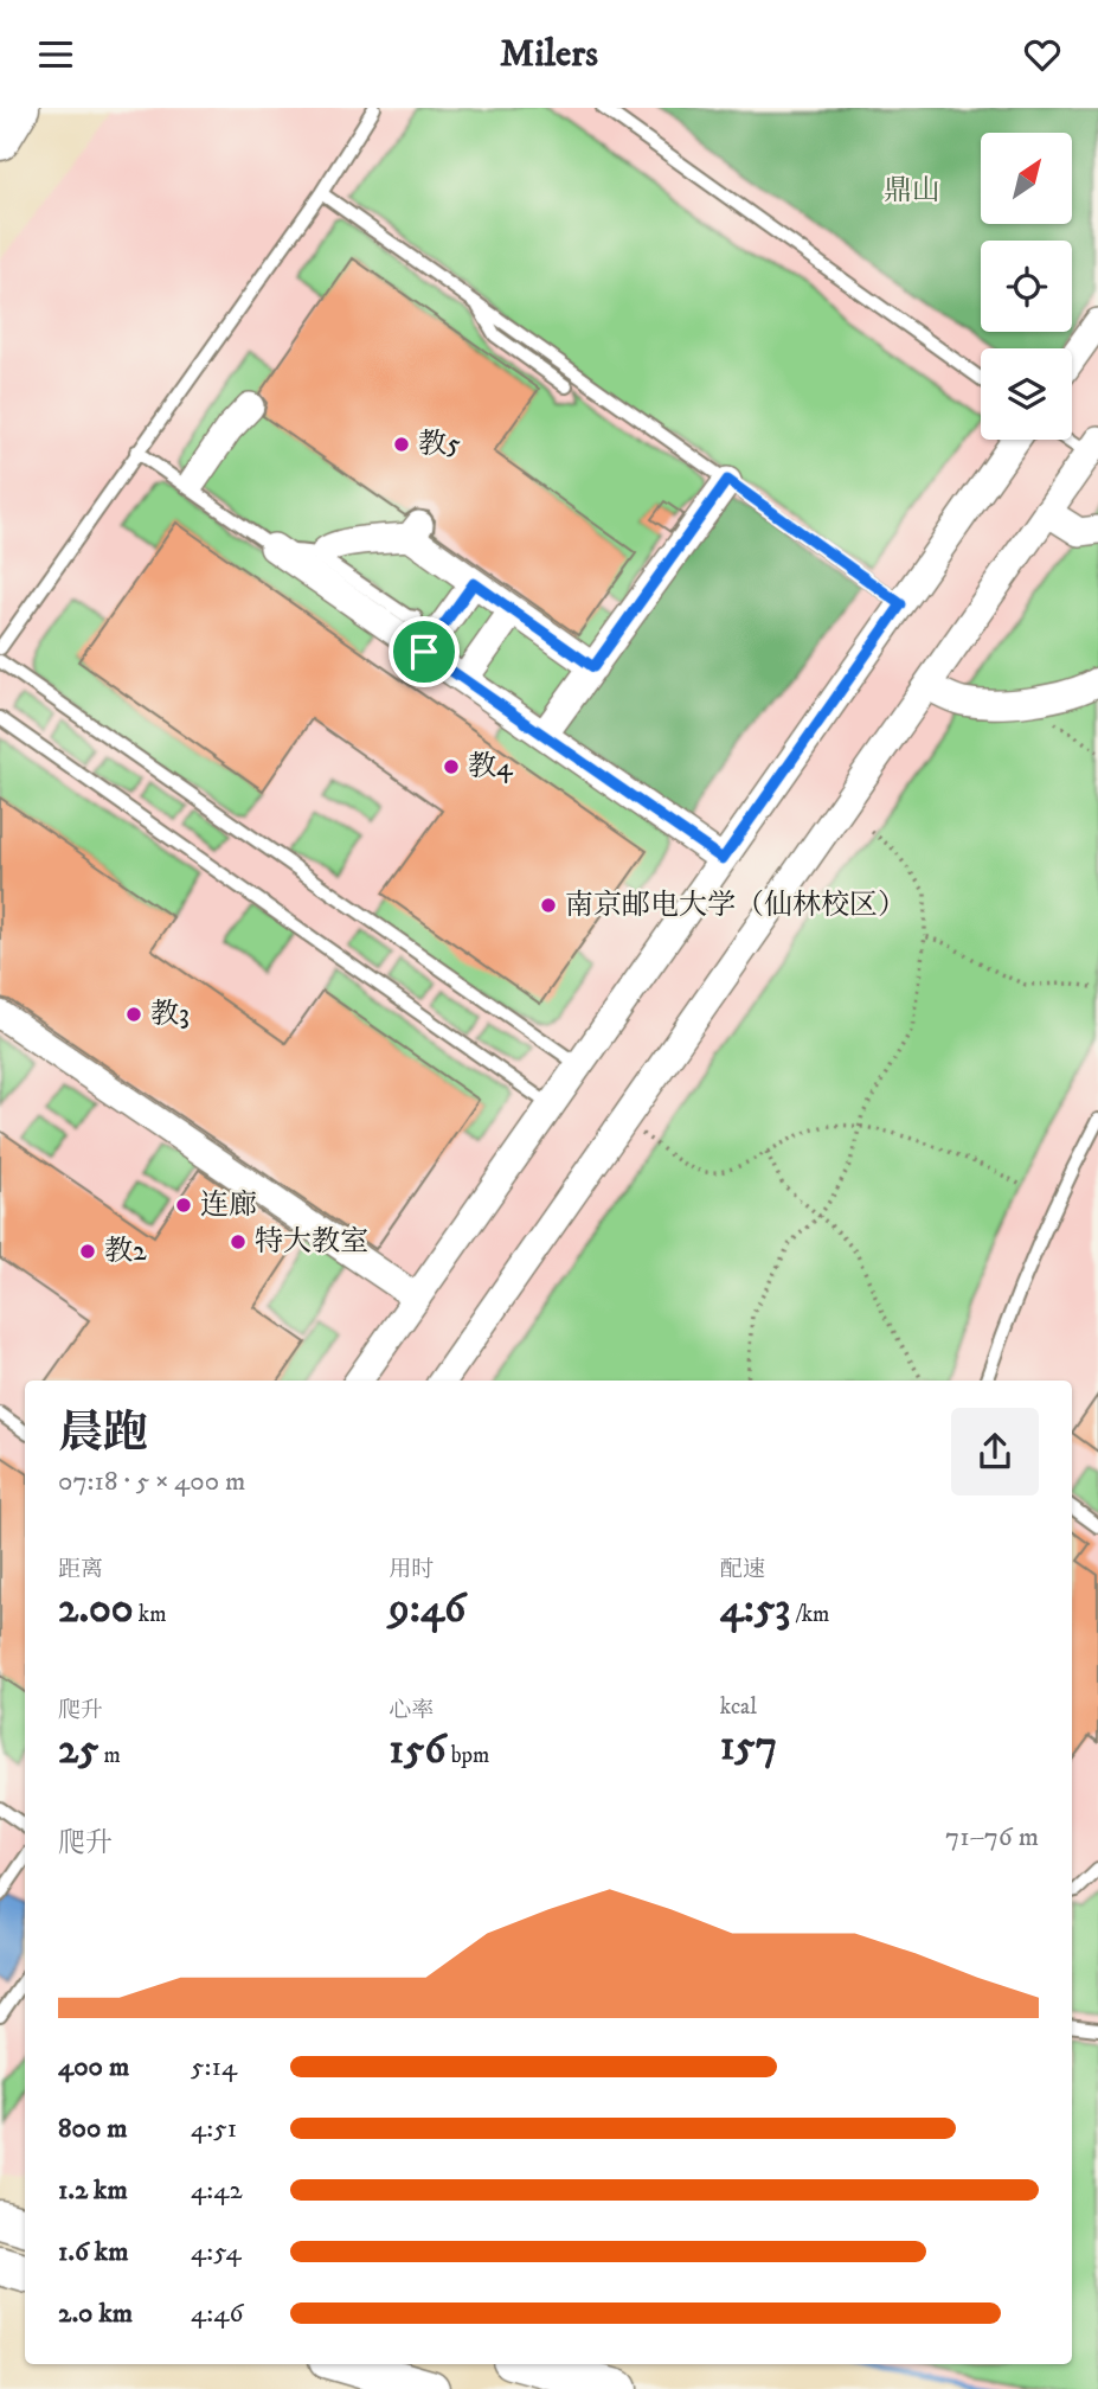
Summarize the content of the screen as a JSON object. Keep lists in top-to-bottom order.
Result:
{
  "parks": ["鼎山"],
  "places": [
    "教5",
    "教4",
    "南京邮电大学（仙林校区）",
    "教3",
    "连廊",
    "特大教室",
    "教2"
  ],
  "north": "top right",
  "page": {
    "header": "Milers",
    "heading": ["晨跑", "07:18 · 5 × 400 m"],
    "stats": [
      ["距离", "2.00 km"],
      ["用时", "9:46"],
      ["配速", "4:53 /km"],
      ["爬升", "25 m"],
      ["心率", "156 bpm"],
      ["kcal", "157"]
    ],
    "chart": ["爬升", "71–76 m"],
    "list": [
      {
        "name": "400 m",
        "note": "5:14"
      },
      {
        "name": "800 m",
        "note": "4:51"
      },
      {
        "name": "1.2 km",
        "note": "4:42"
      },
      {
        "name": "1.6 km",
        "note": "4:54"
      },
      {
        "name": "2.0 km",
        "note": "4:46"
      }
    ]
  }
}
